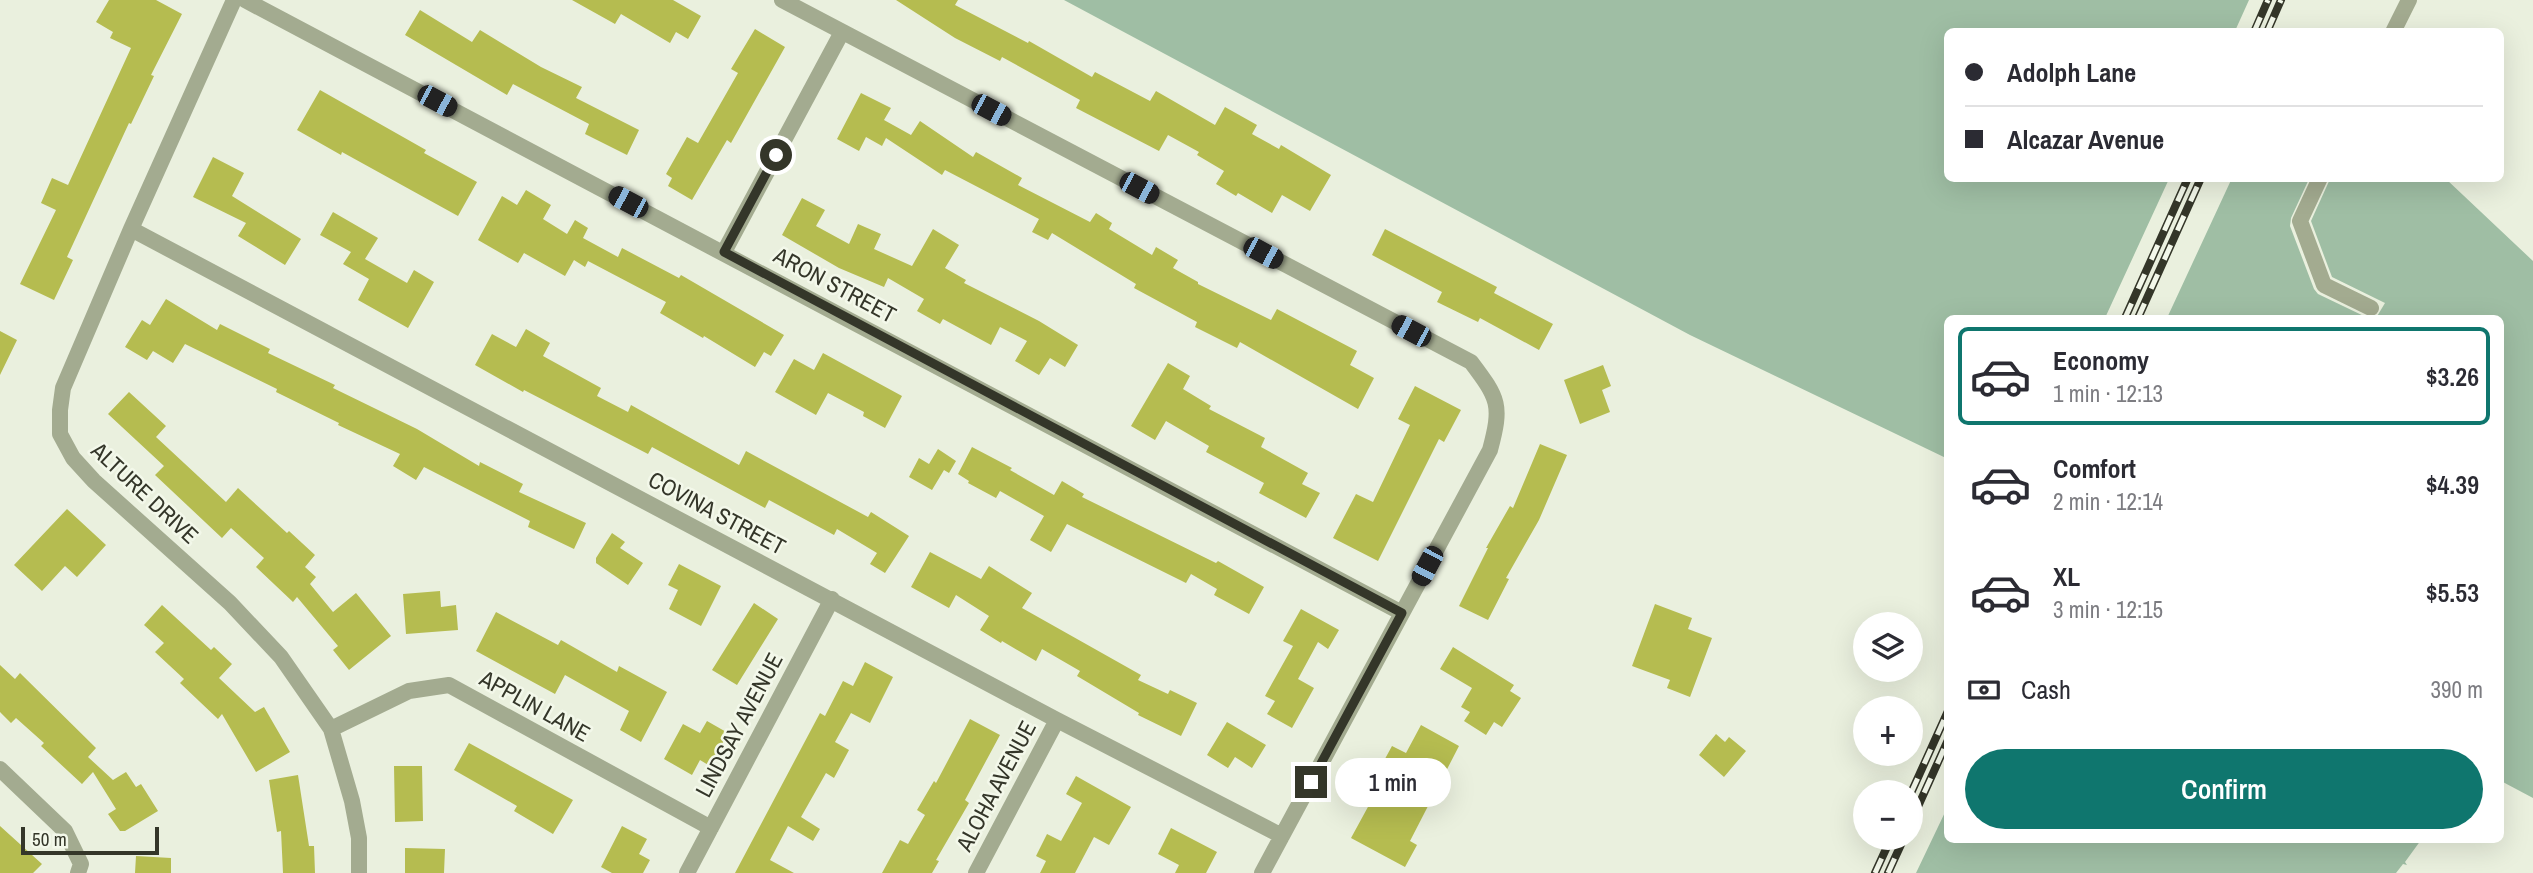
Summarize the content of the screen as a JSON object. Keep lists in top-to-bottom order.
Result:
{
  "streets": {
    "street": [
      "ARON STREET",
      "ALTURE DRIVE",
      "COVINA STREET",
      "APPLIN LANE",
      "LINDSAY AVENUE",
      "ALOHA AVENUE"
    ]
  },
  "crossings": [
    ["ALTURE DRIVE", "COVINA STREET"],
    ["ALTURE DRIVE", "APPLIN LANE"],
    ["COVINA STREET", "LINDSAY AVENUE"],
    ["COVINA STREET", "ALOHA AVENUE"],
    ["APPLIN LANE", "LINDSAY AVENUE"]
  ],
  "scale_bar": "50 m",
  "page": {
    "banner": ["Adolph Lane", "Alcazar Avenue"],
    "list": [
      {
        "name": "Economy",
        "note": "1 min · 12:13",
        "value": "$3.26"
      },
      {
        "name": "Comfort",
        "note": "2 min · 12:14",
        "value": "$4.39"
      },
      {
        "name": "XL",
        "note": "3 min · 12:15",
        "value": "$5.53"
      }
    ],
    "map_buttons": ["+", "−"],
    "pay": ["Cash", "390 m"],
    "buttons": "Confirm",
    "bubble": "1 min",
    "scale": "50 m"
  }
}
